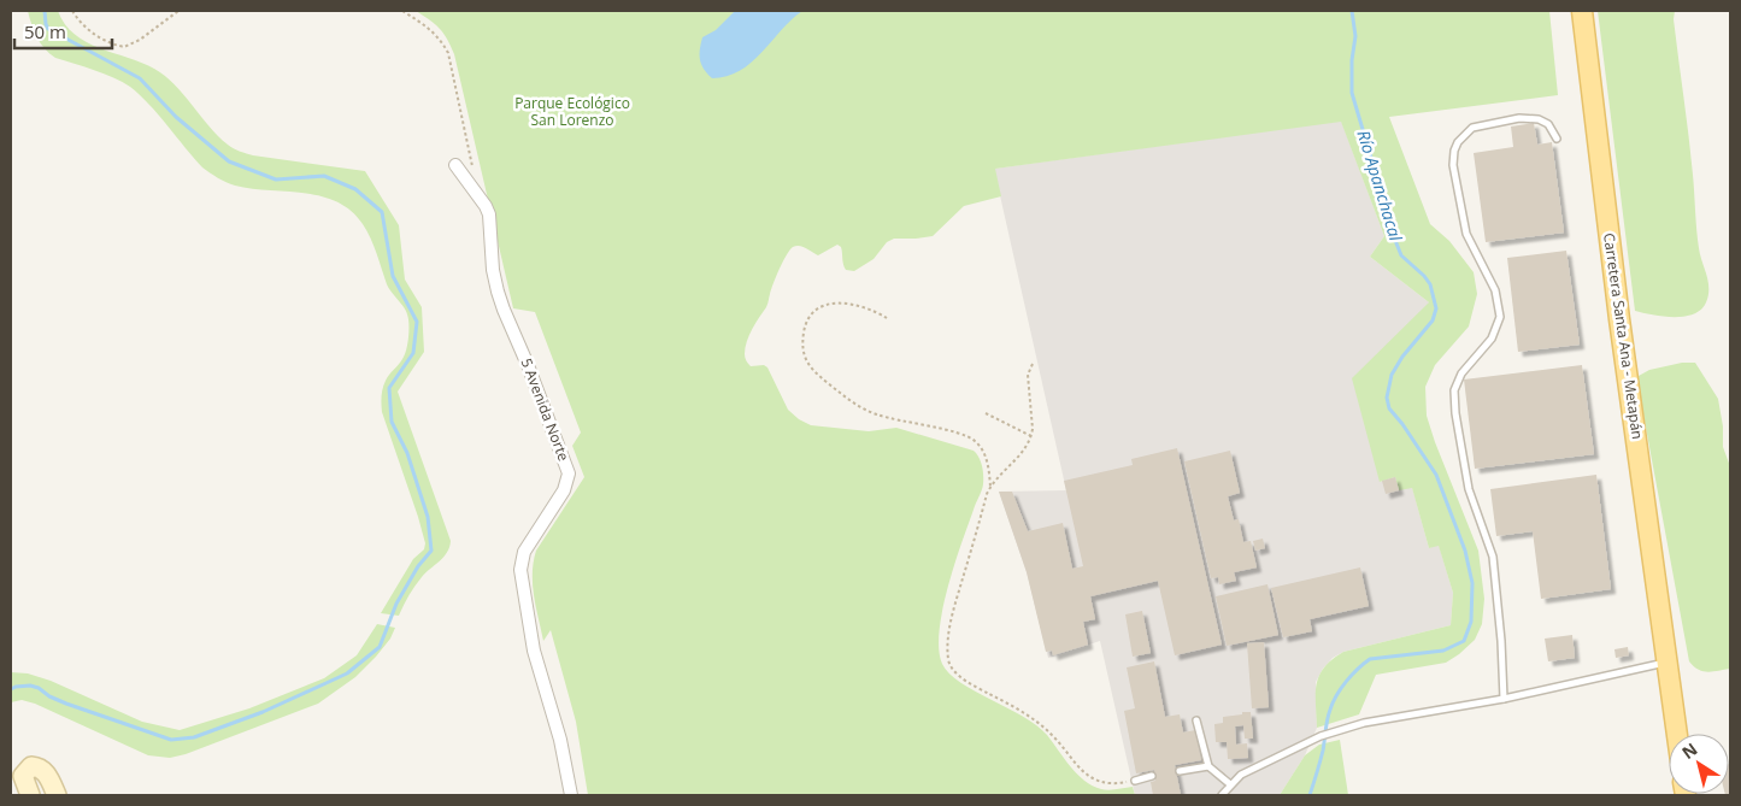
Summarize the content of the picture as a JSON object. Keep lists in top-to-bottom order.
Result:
{
  "streets": {
    "main road": ["Carretera Santa Ana - Metapán"],
    "street": ["5 Avenida Norte"]
  },
  "water": ["Río Apanchacal"],
  "parks": ["Parque Ecológico San Lorenzo"],
  "scale_bar": "50 m",
  "north": "top left"
}
